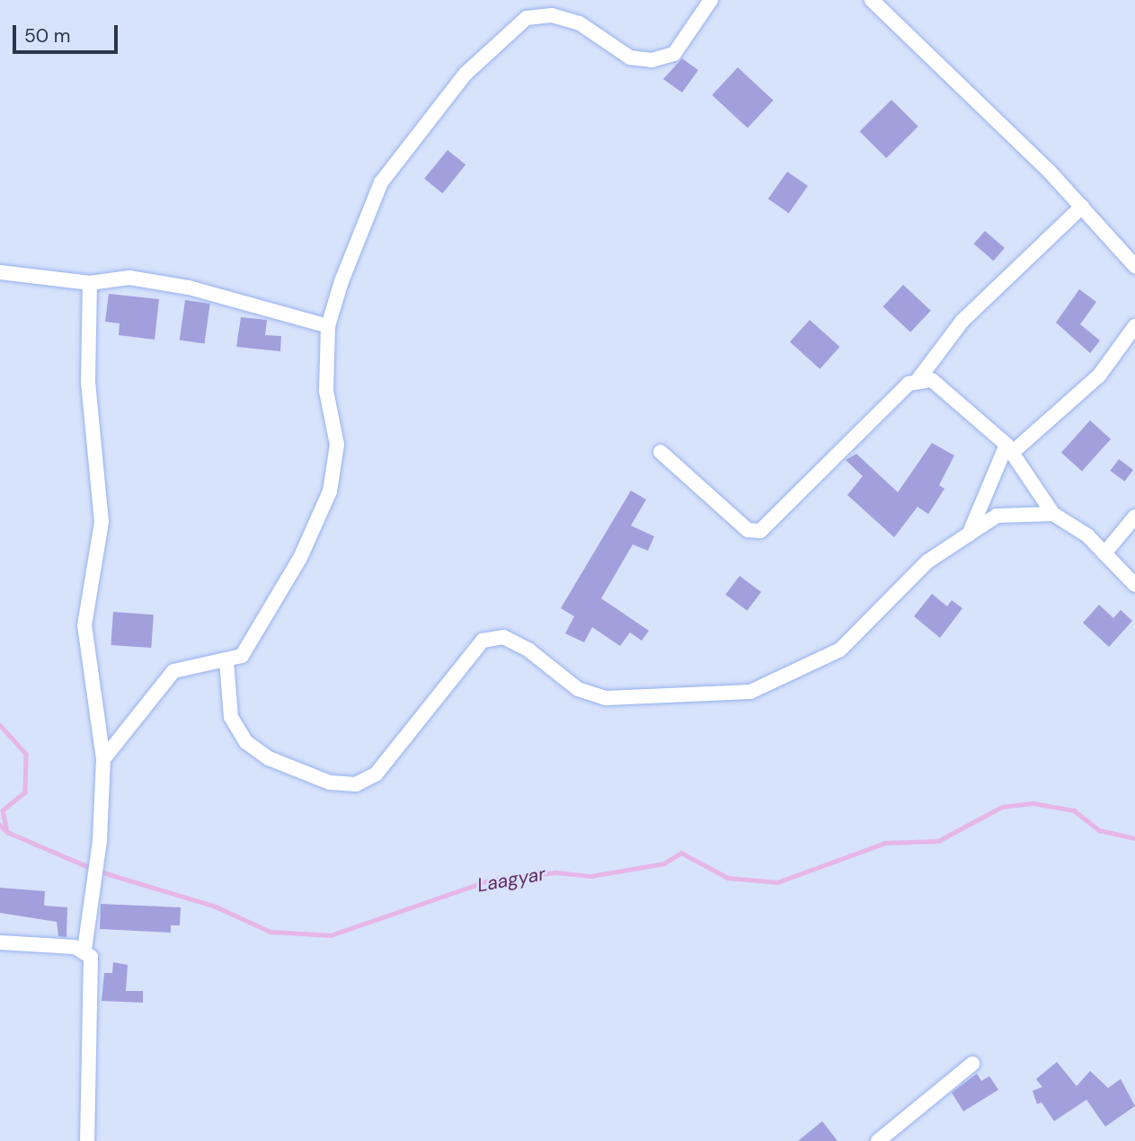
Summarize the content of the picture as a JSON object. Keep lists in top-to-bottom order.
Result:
{
  "water": ["Laagyar"],
  "scale_bar": "50 m"
}
